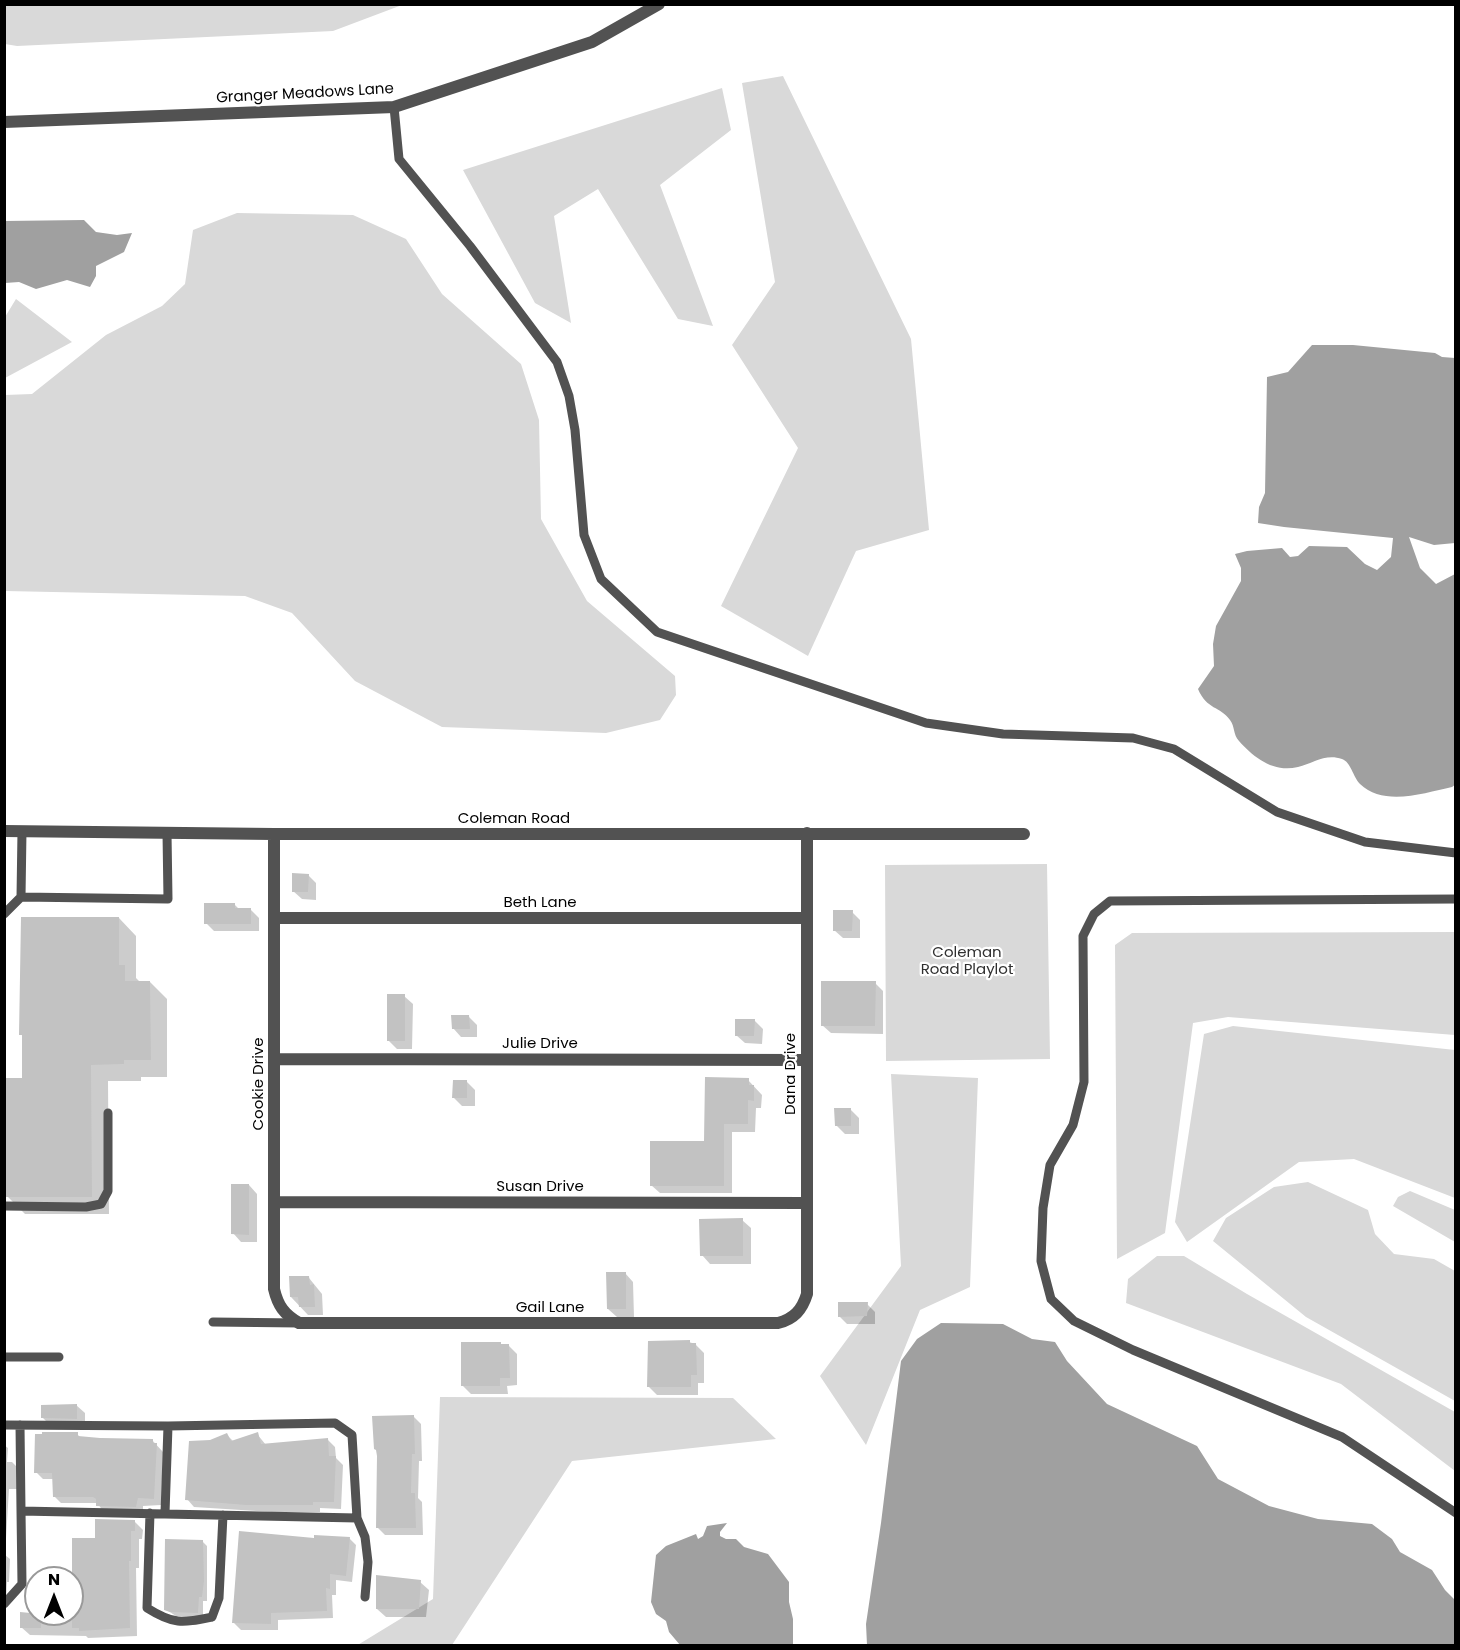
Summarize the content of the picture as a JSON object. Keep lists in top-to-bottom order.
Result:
{
  "streets": {
    "street": [
      "Granger Meadows Lane",
      "Coleman Road",
      "Beth Lane",
      "Julie Drive",
      "Dana Drive",
      "Cookie Drive",
      "Susan Drive",
      "Gail Lane"
    ]
  },
  "crossings": [
    ["Coleman Road", "Dana Drive"],
    ["Coleman Road", "Cookie Drive"],
    ["Beth Lane", "Dana Drive"],
    ["Beth Lane", "Cookie Drive"],
    ["Julie Drive", "Dana Drive"],
    ["Julie Drive", "Cookie Drive"],
    ["Dana Drive", "Susan Drive"],
    ["Dana Drive", "Gail Lane"],
    ["Cookie Drive", "Susan Drive"],
    ["Cookie Drive", "Gail Lane"]
  ],
  "parks": ["Coleman Road Playlot"],
  "north": "top"
}
